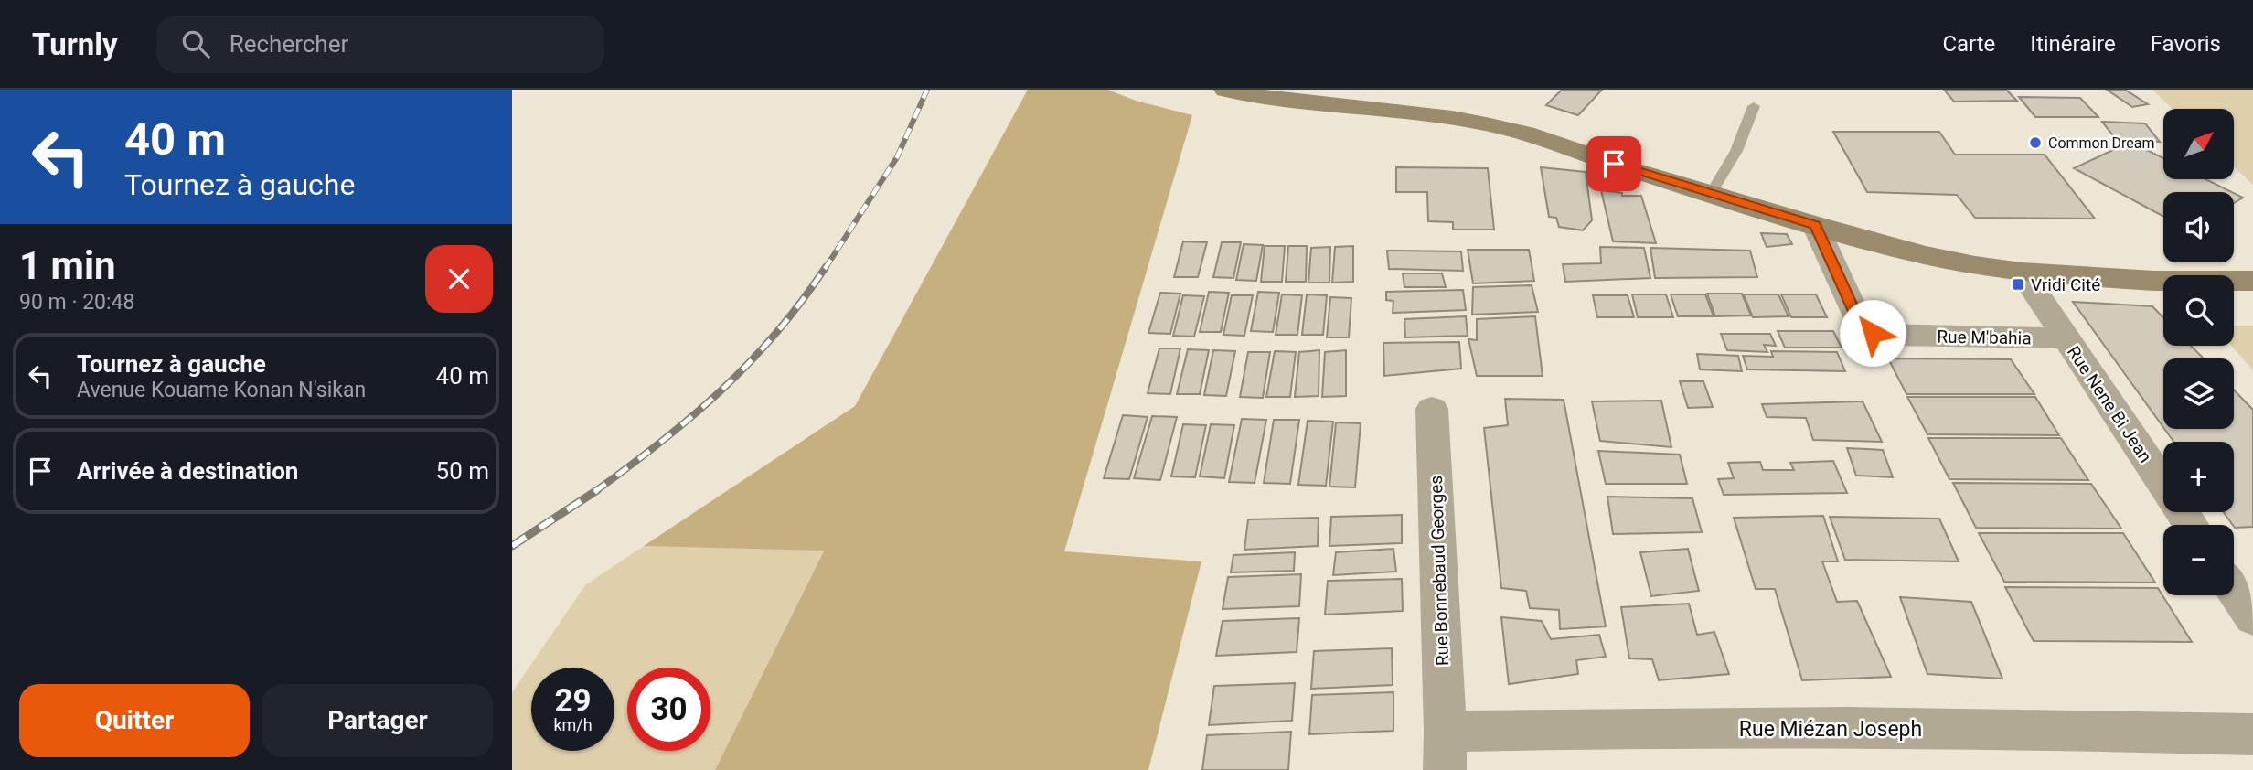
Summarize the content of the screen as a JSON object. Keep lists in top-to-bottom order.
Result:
{
  "streets": {
    "street": [
      "Rue M'bahia",
      "Rue Nene Bi Jean",
      "Rue Bonnebaud Georges",
      "Rue Miézan Joseph"
    ]
  },
  "crossings": [
    ["Rue M'bahia", "Rue Nene Bi Jean"],
    ["Rue Bonnebaud Georges", "Rue Miézan Joseph"]
  ],
  "places": {
    "other": ["Common Dream"],
    "transit": ["Vridi Cité"]
  },
  "north": "top right",
  "page": {
    "header": "Turnly",
    "search": "Rechercher",
    "nav": ["Carte", "Itinéraire", "Favoris"],
    "turn": ["40 m", "Tournez à gauche"],
    "map_buttons": ["+", "−"],
    "heading": ["1 min", "90 m · 20:48"],
    "list": [
      {
        "name": "Tournez à gauche",
        "note": "Avenue Kouame Konan N'sikan",
        "value": "40 m"
      },
      {
        "name": "Arrivée à destination",
        "value": "50 m"
      }
    ],
    "speed": "29 km/h",
    "limit": "30",
    "buttons": ["Quitter", "Partager"]
  }
}
